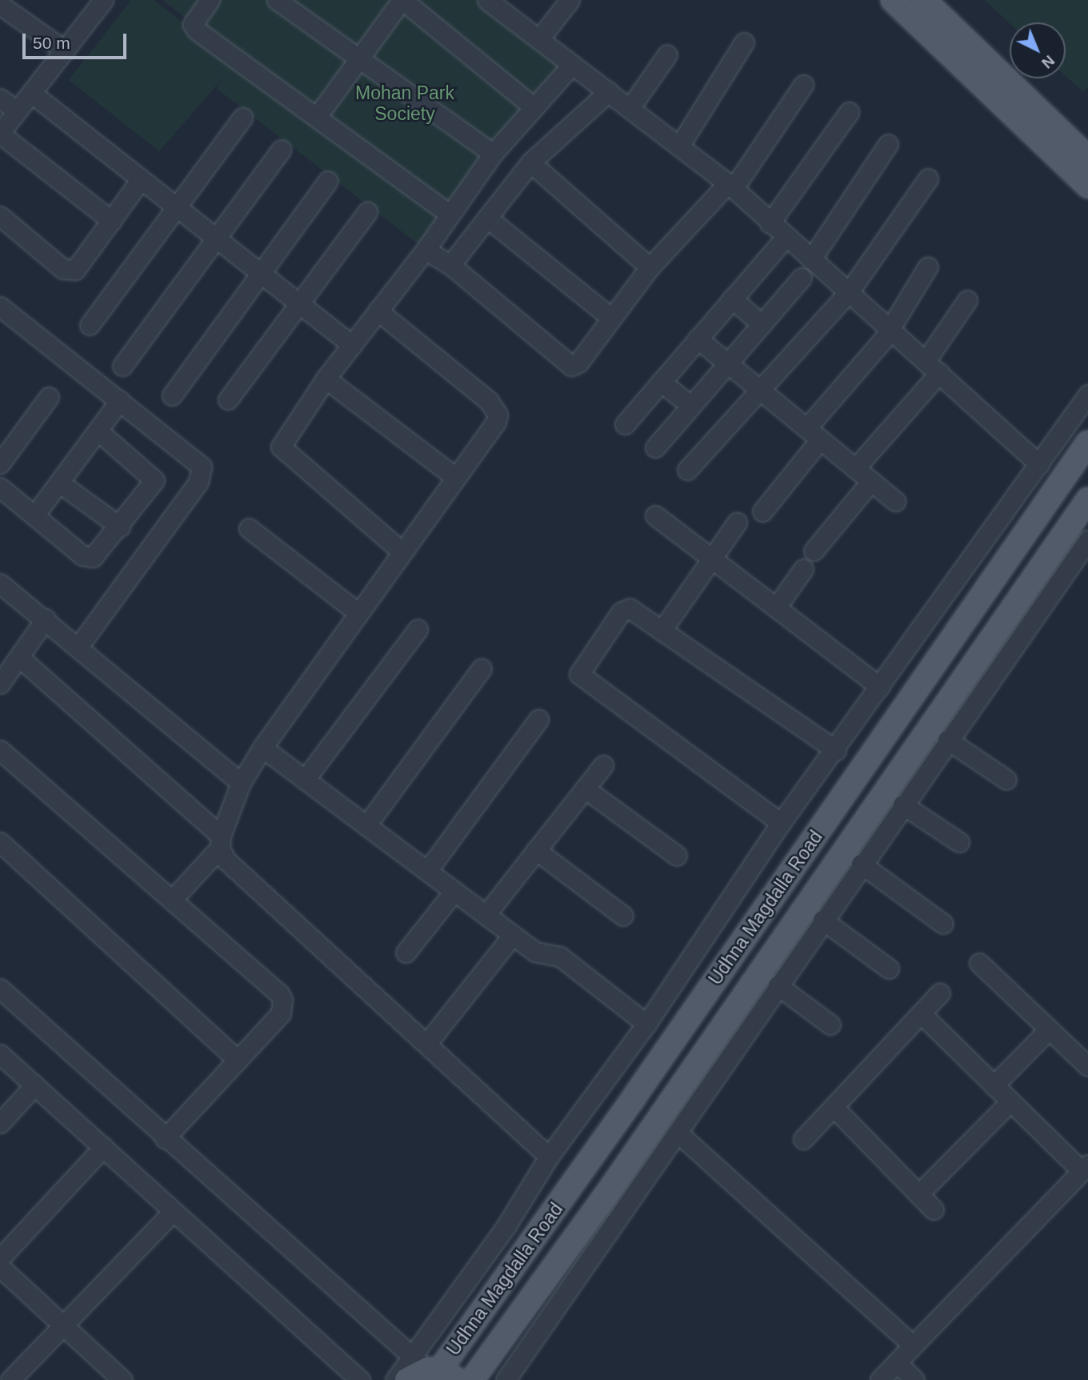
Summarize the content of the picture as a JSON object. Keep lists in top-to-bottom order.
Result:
{
  "streets": {
    "main road": ["Udhna Magdalla Road"]
  },
  "parks": ["Mohan Park Society"],
  "scale_bar": "50 m",
  "north": "bottom right"
}
